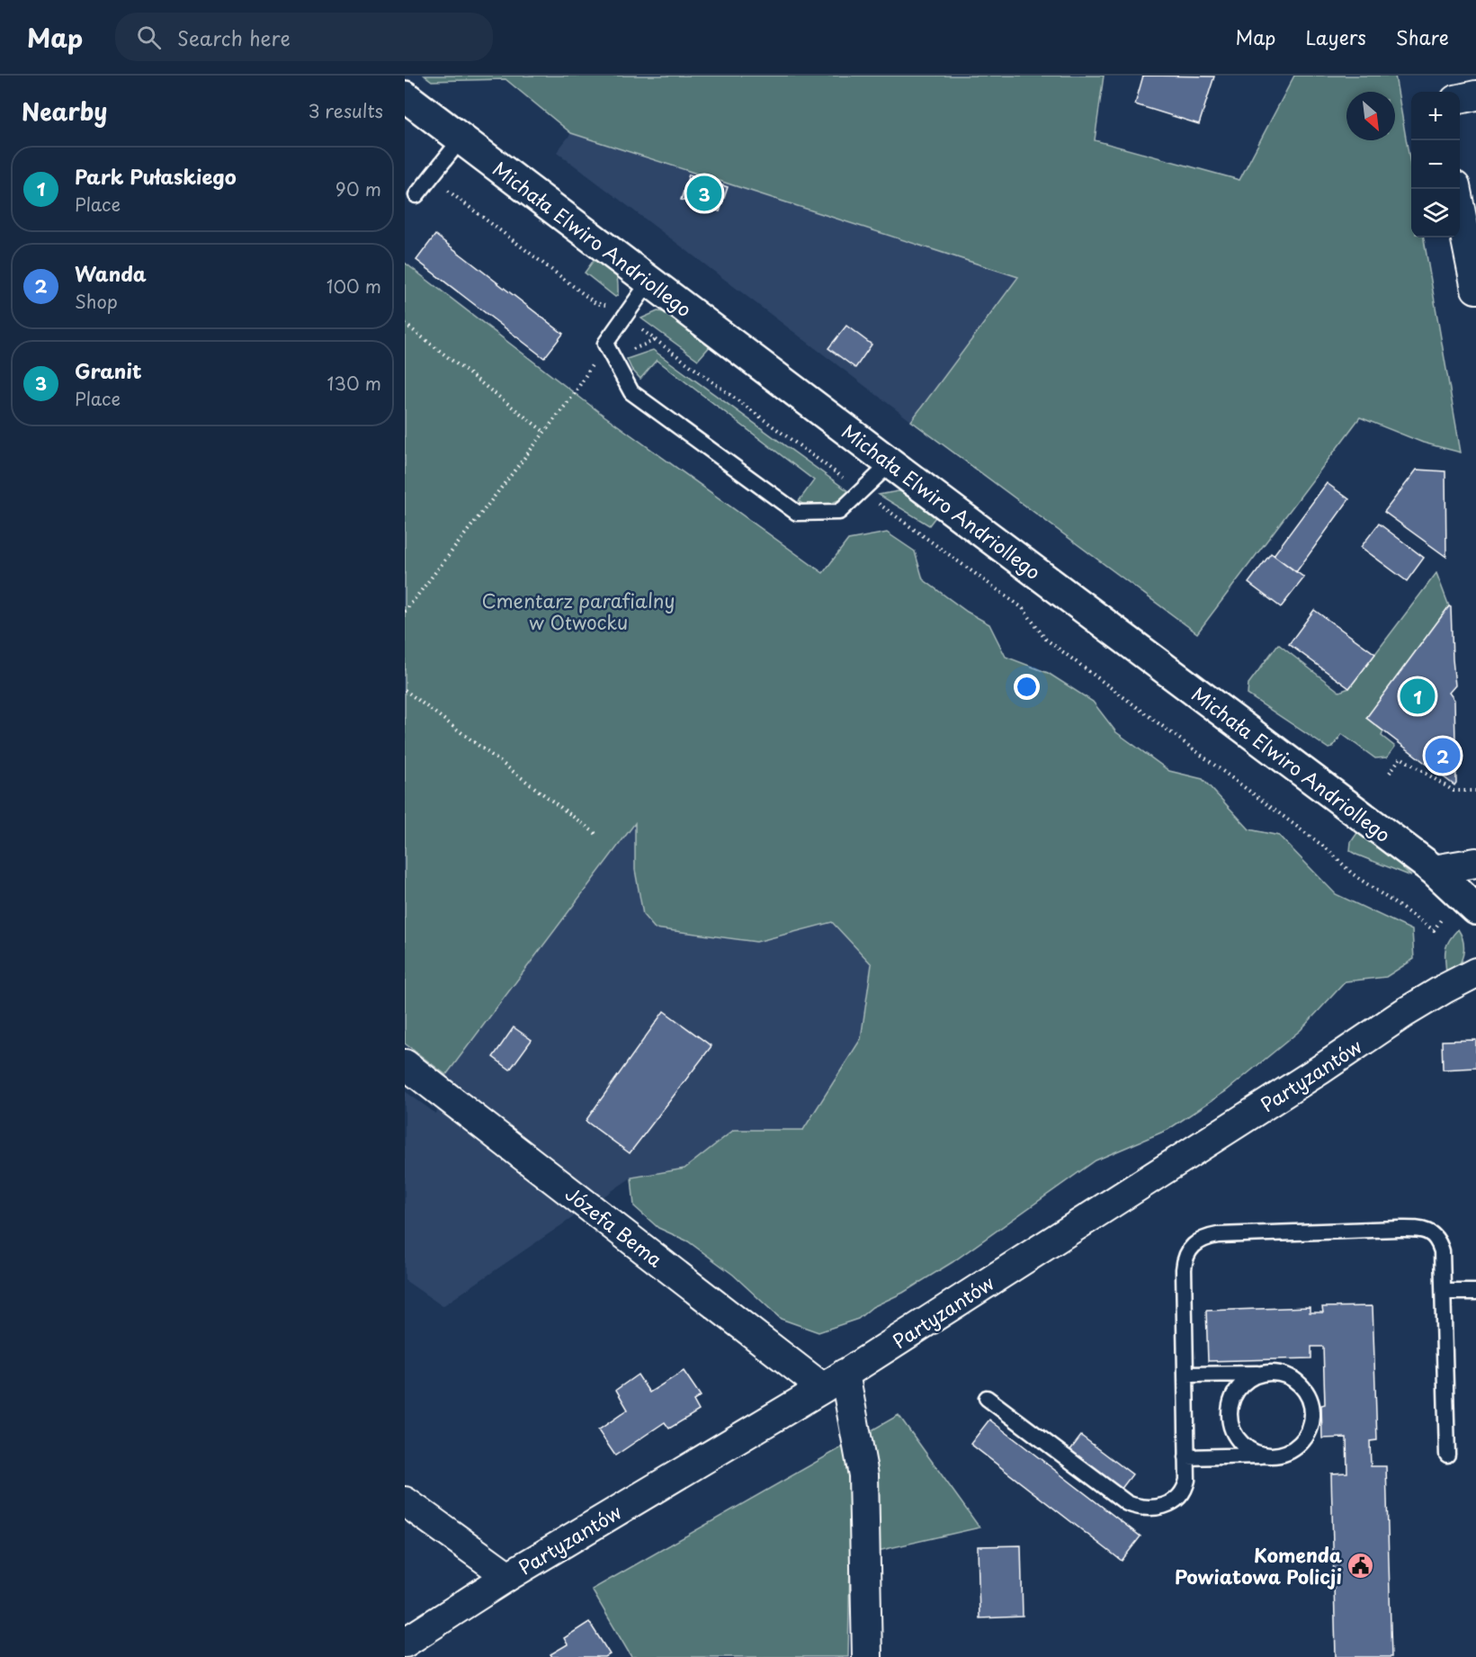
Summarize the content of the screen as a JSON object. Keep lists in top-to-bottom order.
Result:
{
  "streets": {
    "street": ["Michała Elwiro Andriollego", "Partyzantów", "Józefa Bema"]
  },
  "crossings": [
    ["Partyzantów", "Józefa Bema"]
  ],
  "parks": ["Cmentarz parafialny w Otwocku"],
  "places": {
    "public building": ["Komenda Powiatowa Policji"]
  },
  "north": "bottom right",
  "page": {
    "header": "Map",
    "search": "Search here",
    "nav": ["Map", "Layers", "Share"],
    "heading": ["Nearby", "3 results"],
    "map_buttons": ["+", "−"],
    "list": [
      {
        "mark": "1",
        "name": "Park Pułaskiego",
        "note": "Place",
        "value": "90 m"
      },
      {
        "mark": "2",
        "name": "Wanda",
        "note": "Shop",
        "value": "100 m"
      },
      {
        "mark": "3",
        "name": "Granit",
        "note": "Place",
        "value": "130 m"
      }
    ],
    "pins": ["3", "1", "2"]
  }
}
